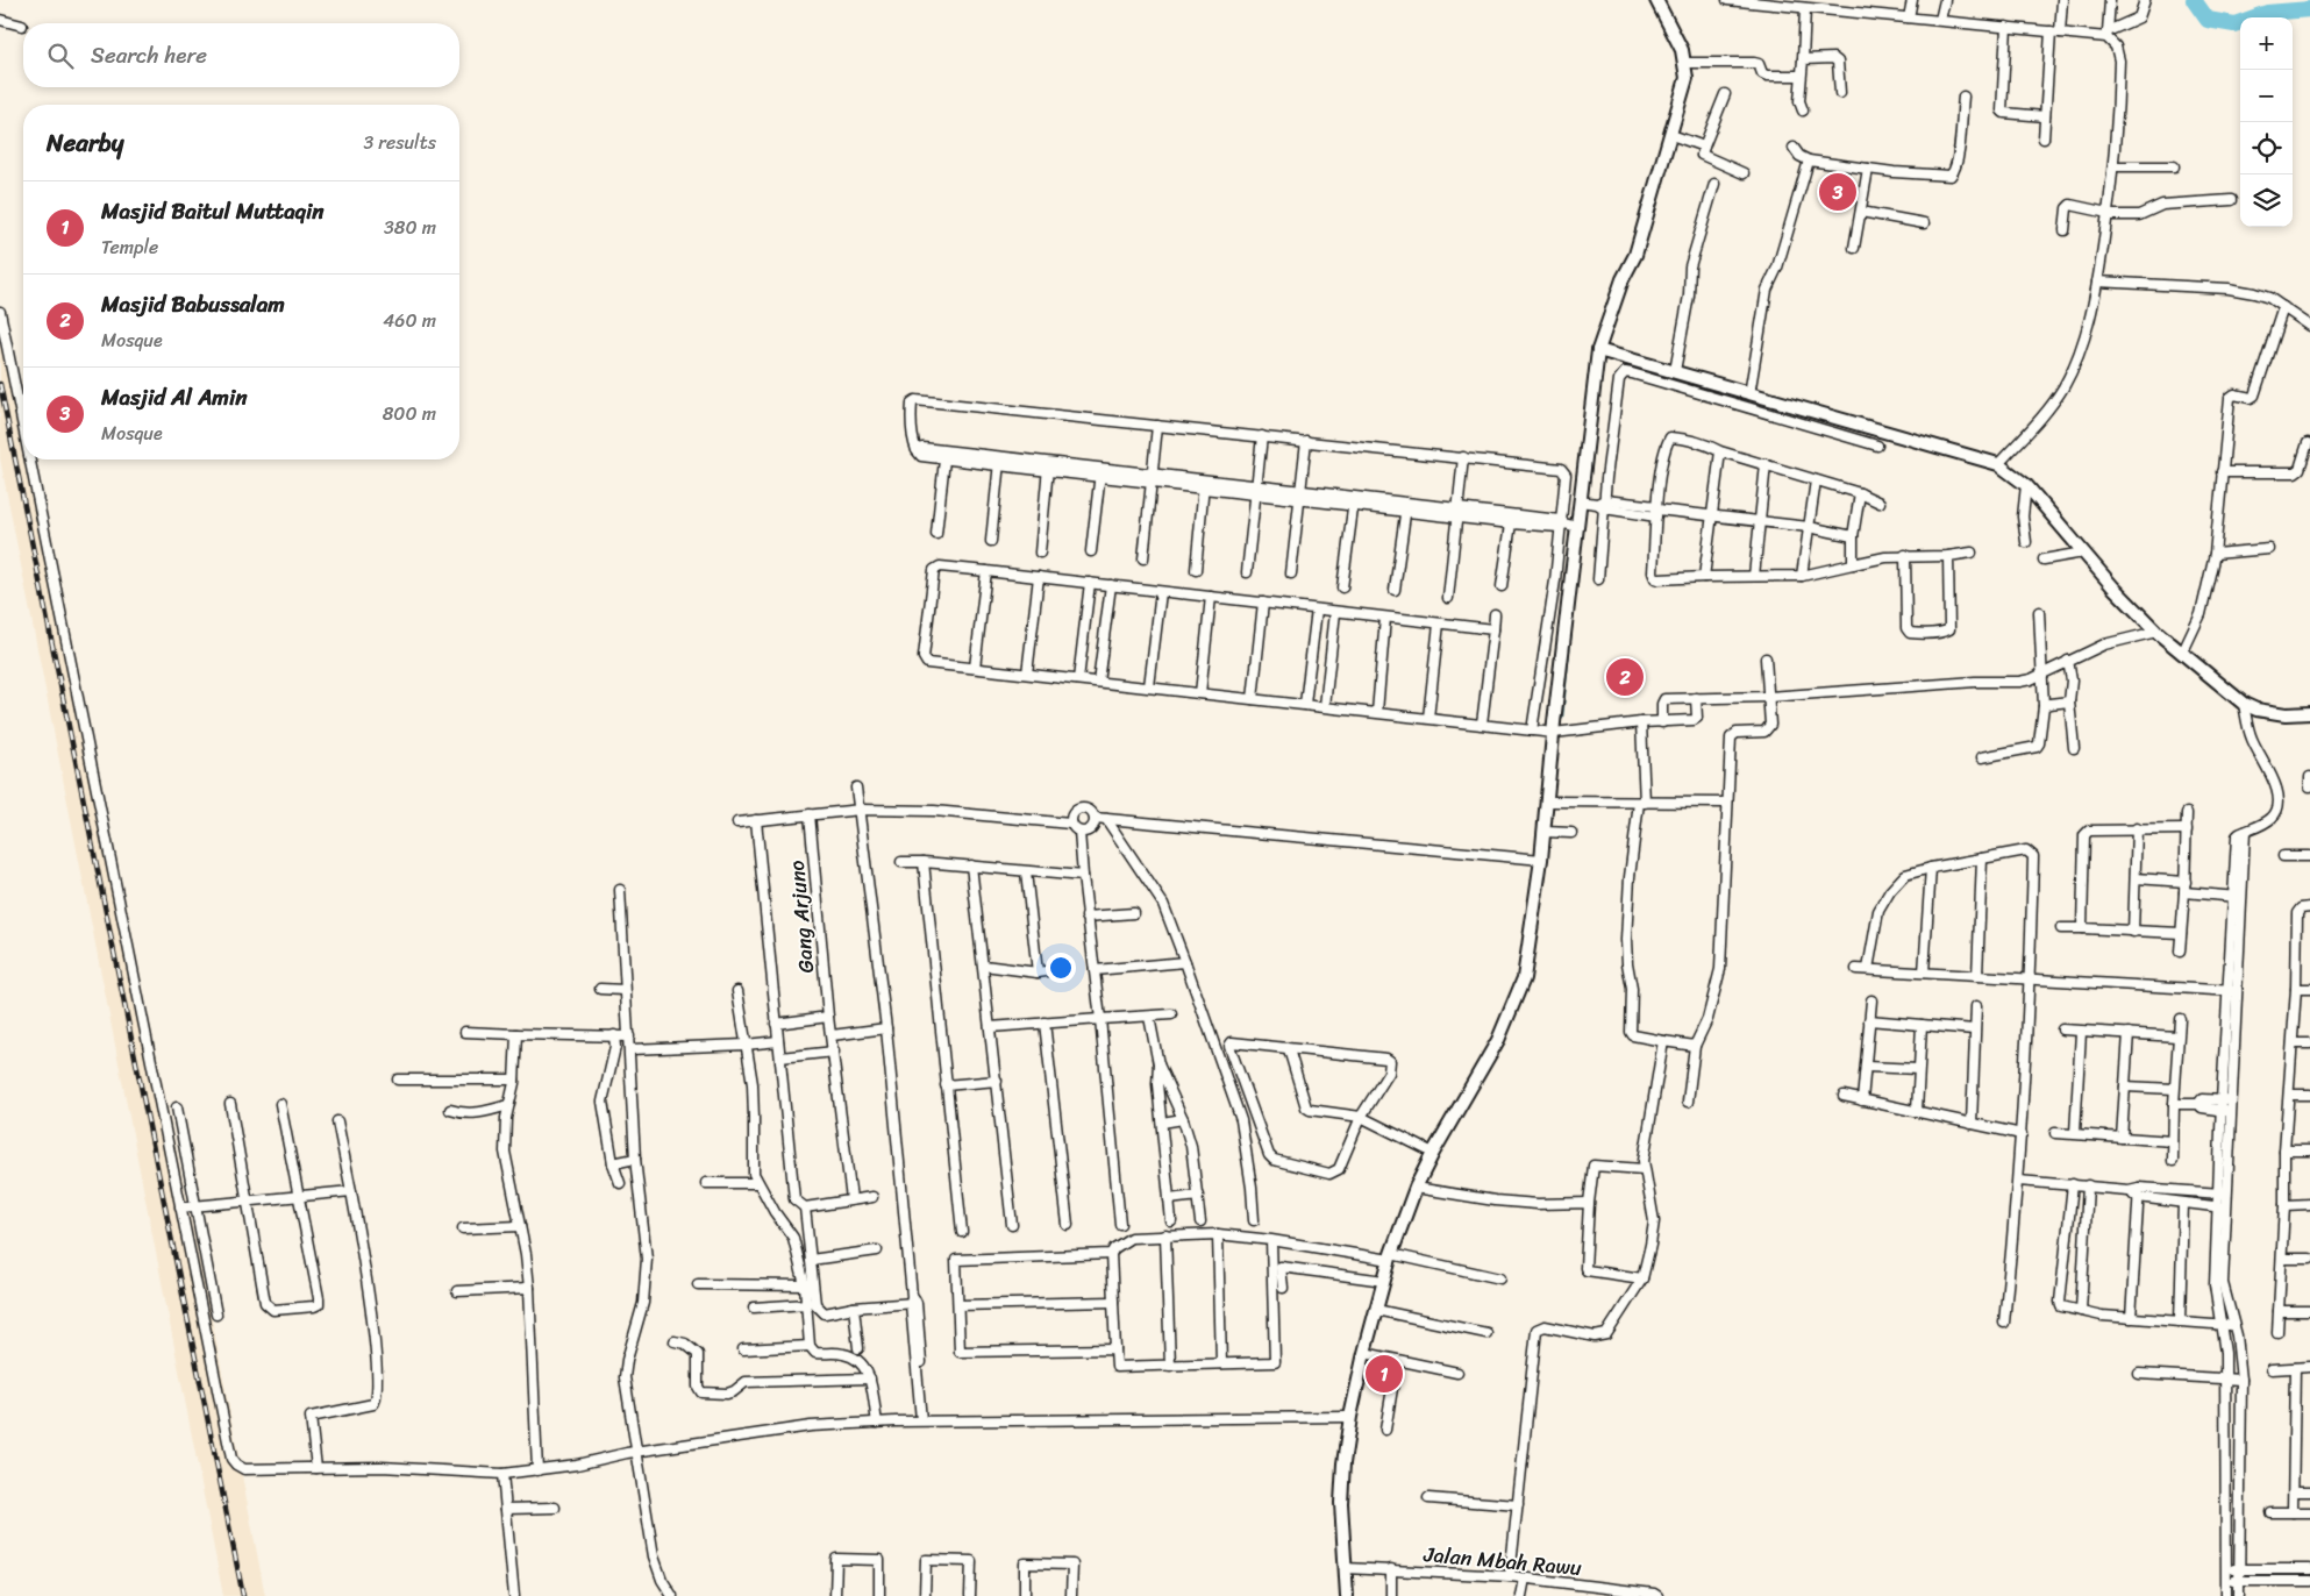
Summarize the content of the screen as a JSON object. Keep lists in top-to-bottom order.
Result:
{
  "streets": {
    "street": ["Gang Arjuno", "Jalan Mbah Rawu"]
  },
  "page": {
    "map_buttons": ["+", "−"],
    "search": "Search here",
    "heading": ["Nearby", "3 results"],
    "pins": ["3", "2", "1"],
    "list": [
      {
        "mark": "1",
        "name": "Masjid Baitul Muttaqin",
        "note": "Temple",
        "value": "380 m"
      },
      {
        "mark": "2",
        "name": "Masjid Babussalam",
        "note": "Mosque",
        "value": "460 m"
      },
      {
        "mark": "3",
        "name": "Masjid Al Amin",
        "note": "Mosque",
        "value": "800 m"
      }
    ]
  }
}
